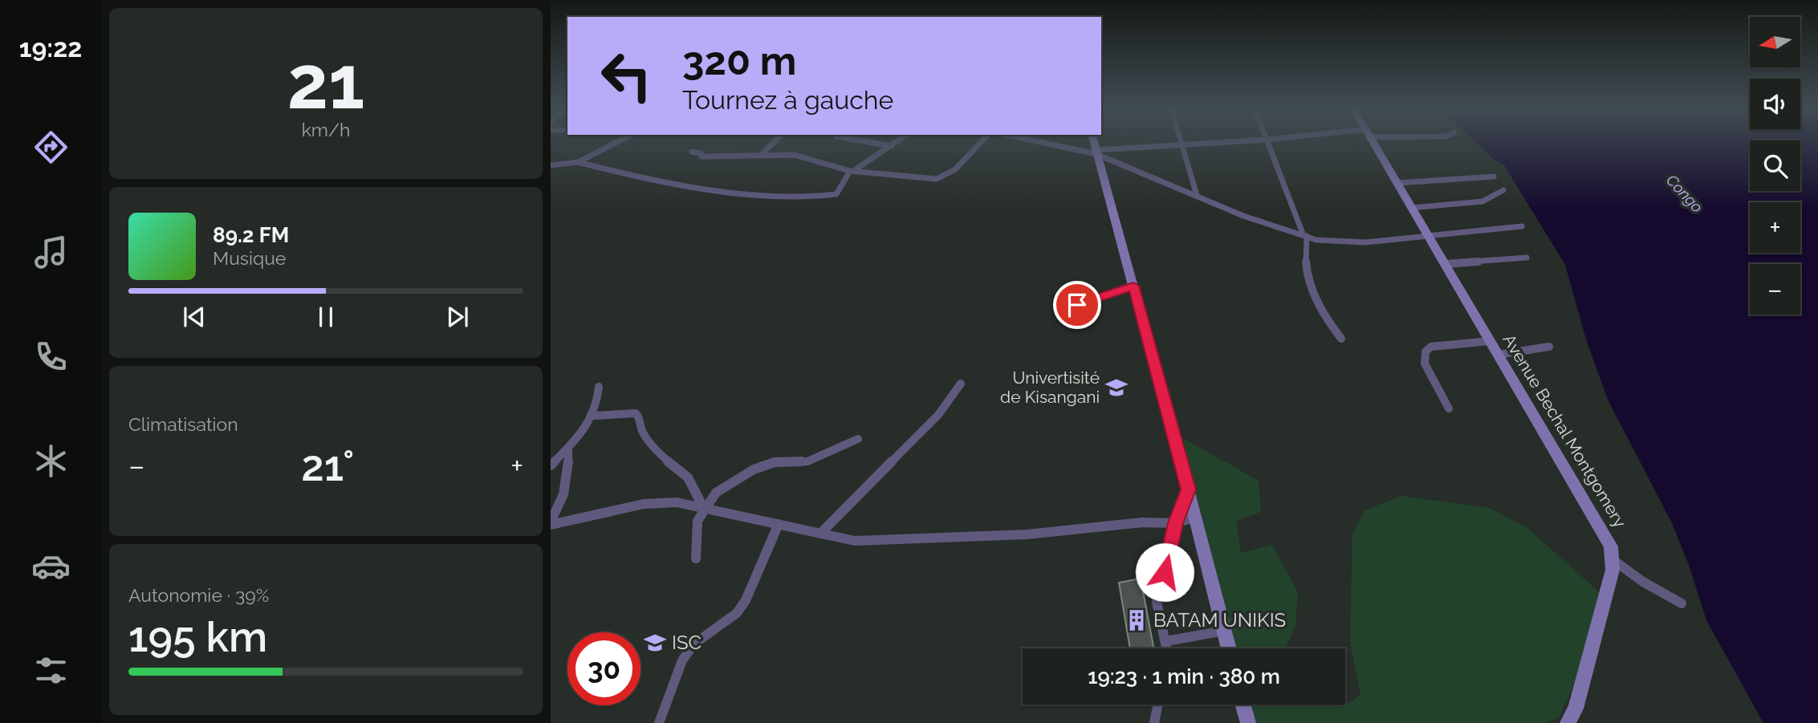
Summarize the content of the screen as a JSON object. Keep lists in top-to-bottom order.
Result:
{
  "streets": {
    "street": ["Avenue Bechal Montgomery"]
  },
  "water": ["Congo"],
  "places": {
    "school or university": ["Univertisité de Kisangani", "ISC"],
    "building": ["BATAM UNIKIS"]
  },
  "north": "left",
  "page": {
    "tabs": "19:22",
    "tile": [
      ["21", "km/h"],
      "Climatisation",
      ["Autonomie · 39%", "195 km"]
    ],
    "map_buttons": ["+", "−"],
    "turn": ["320 m", "Tournez à gauche"],
    "song": ["89.2 FM", "Musique"],
    "heat": ["−", "21°", "+"],
    "limit": "30",
    "trip": "19:23 · 1 min · 380 m"
  }
}
